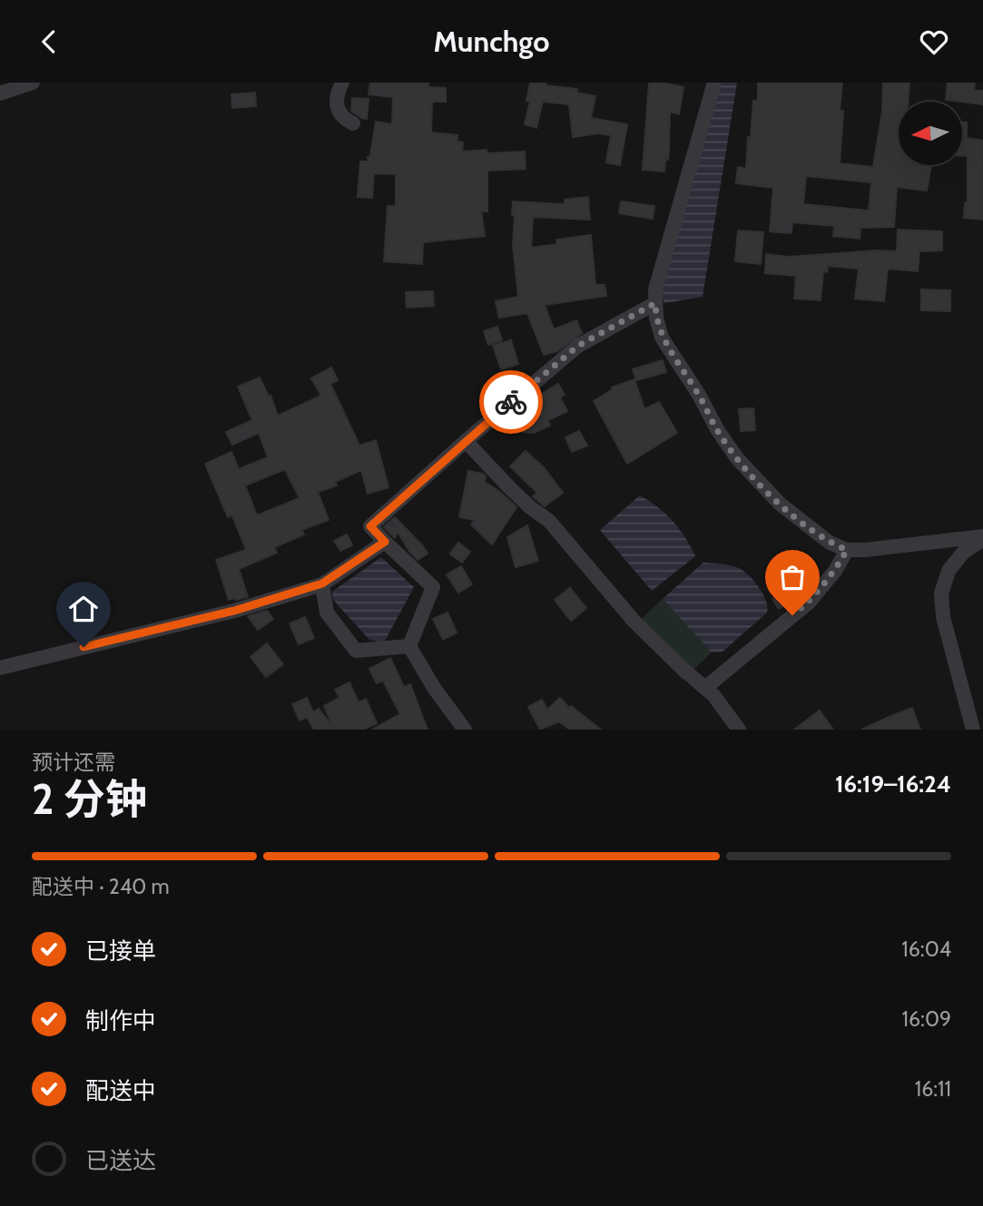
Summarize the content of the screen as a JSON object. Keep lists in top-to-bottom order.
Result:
{
  "north": "left",
  "page": {
    "header": "Munchgo",
    "heading": ["2 分钟", "预计还需", "16:19–16:24"],
    "bar": "配送中 · 240 m",
    "list": [
      ["已接单", "16:04"],
      ["制作中", "16:09"],
      ["配送中", "16:11"],
      "已送达"
    ]
  }
}
